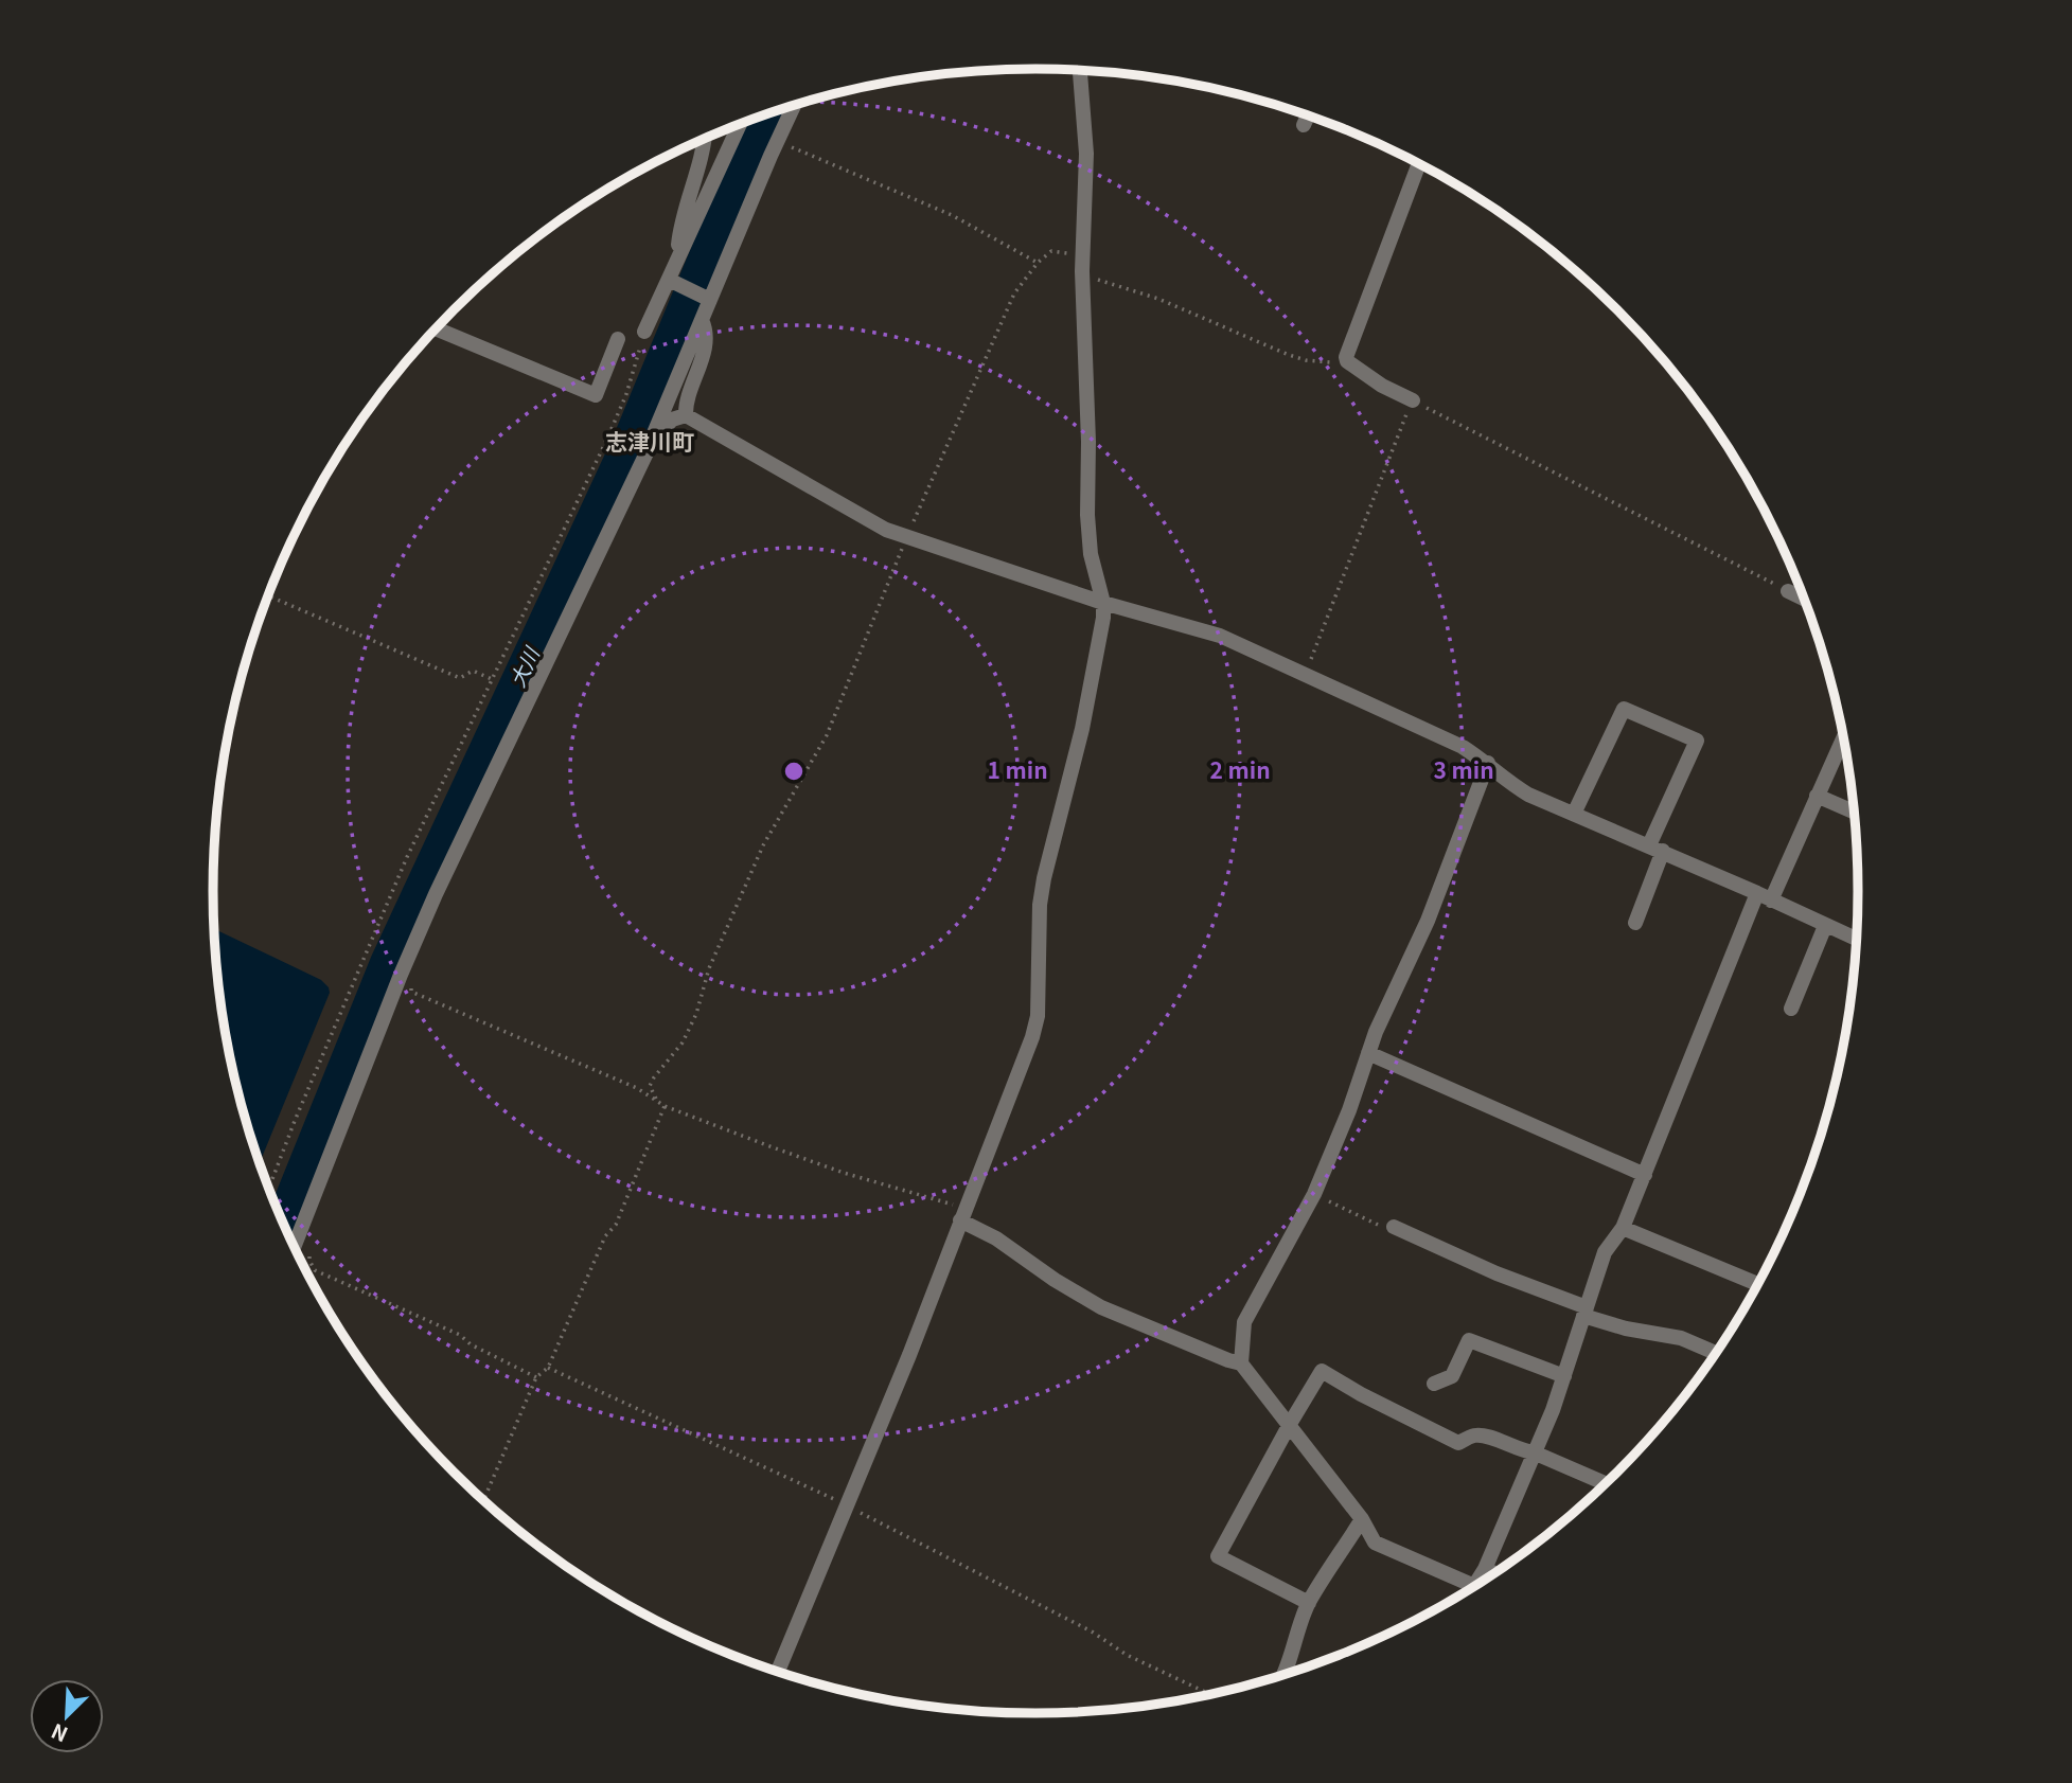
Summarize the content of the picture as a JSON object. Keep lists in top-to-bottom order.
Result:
{
  "districts": ["志津川町"],
  "water": ["大川"],
  "north": "bottom left",
  "rings": ["1 min", "2 min", "3 min"]
}
